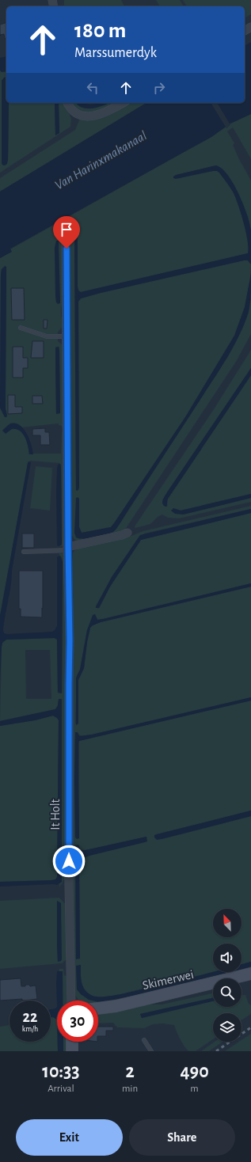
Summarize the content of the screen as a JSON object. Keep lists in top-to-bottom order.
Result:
{
  "streets": {
    "street": ["It Holt", "Skimerwei"]
  },
  "water": ["Van Harinxmakanaal"],
  "north": "top left",
  "page": {
    "turn": ["180 m", "Marssumerdyk"],
    "speed": "22 km/h",
    "limit": "30",
    "eta": [
      "10:33",
      "Arrival",
      "2",
      "min",
      "490",
      "m"
    ],
    "buttons": ["Exit", "Share"]
  }
}
